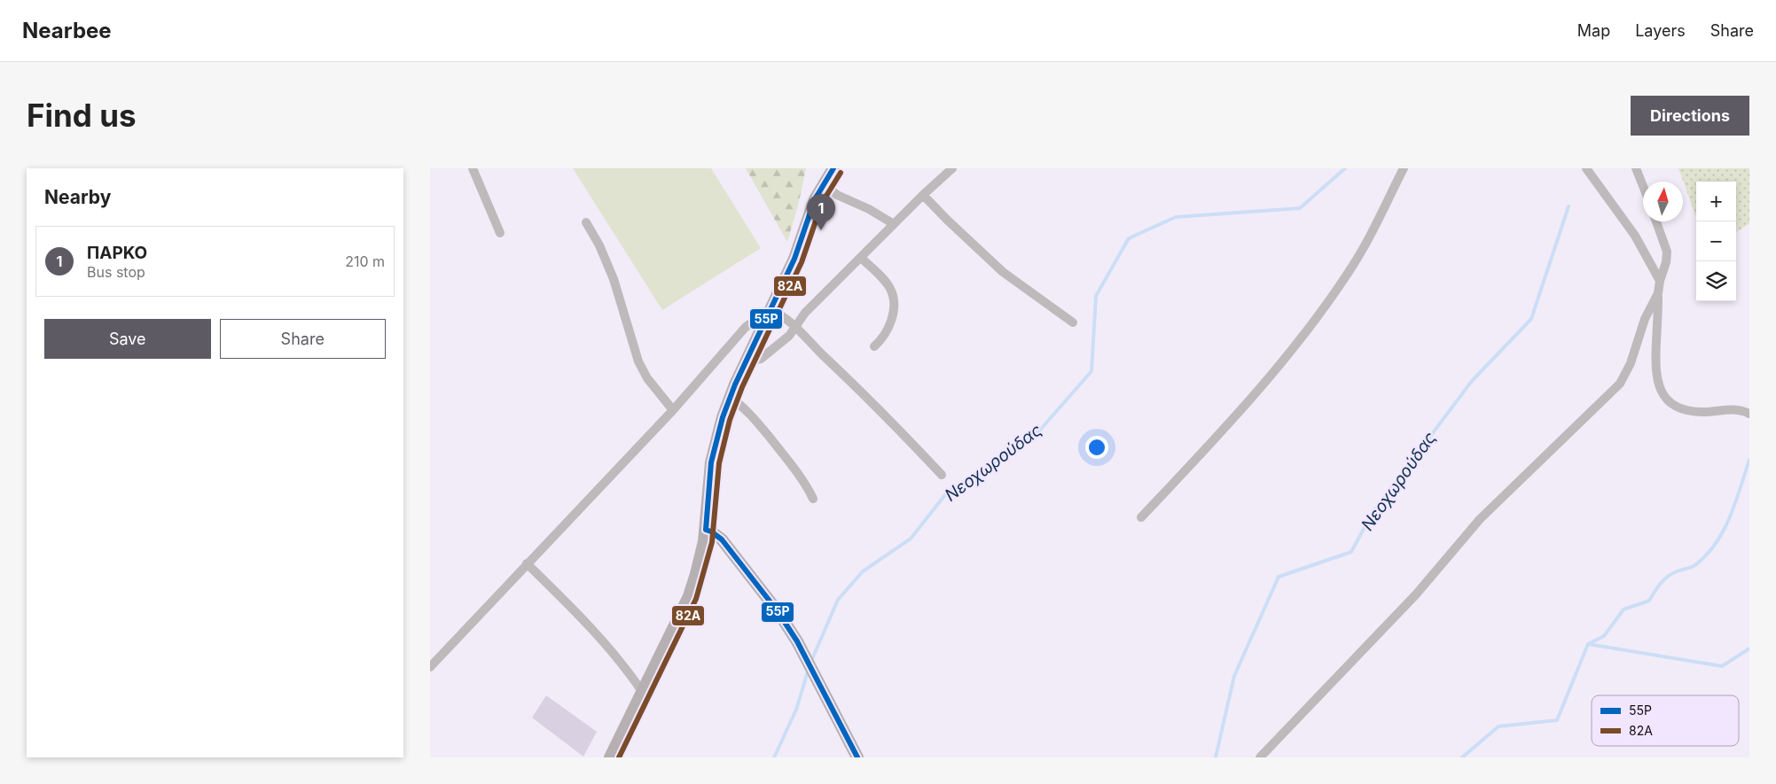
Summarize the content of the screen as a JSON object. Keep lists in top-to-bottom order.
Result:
{
  "water": ["Νεοχωρούδας"],
  "lines": ["transit line 55Ρ", "transit line 82Α"],
  "legend": ["55Ρ", "82Α"],
  "north": "top",
  "page": {
    "header": "Nearbee",
    "nav": ["Map", "Layers", "Share"],
    "buttons": [
      "Directions",
      ["Save", "Share"]
    ],
    "title": "Find us",
    "heading": "Nearby",
    "map_buttons": ["+", "−"],
    "pins": "1",
    "list": [
      {
        "mark": "1",
        "name": "ΠΑΡΚΟ",
        "note": "Bus stop",
        "value": "210 m"
      }
    ]
  }
}
